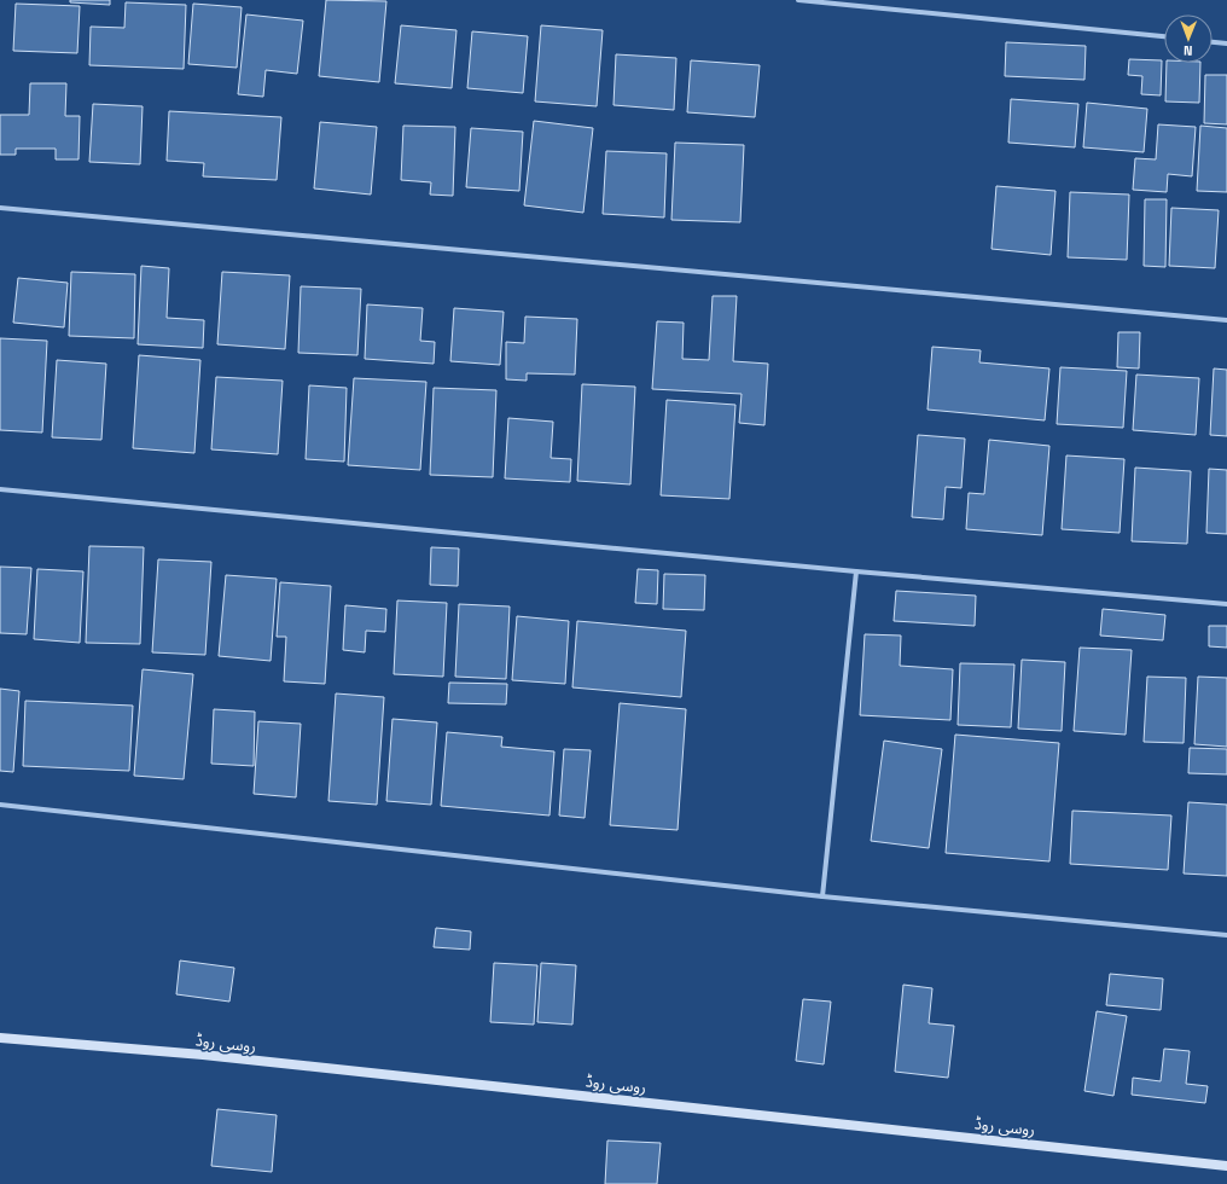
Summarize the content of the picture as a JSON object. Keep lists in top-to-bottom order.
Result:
{
  "streets": {
    "main road": ["روسی روڈ"]
  },
  "north": "bottom"
}
